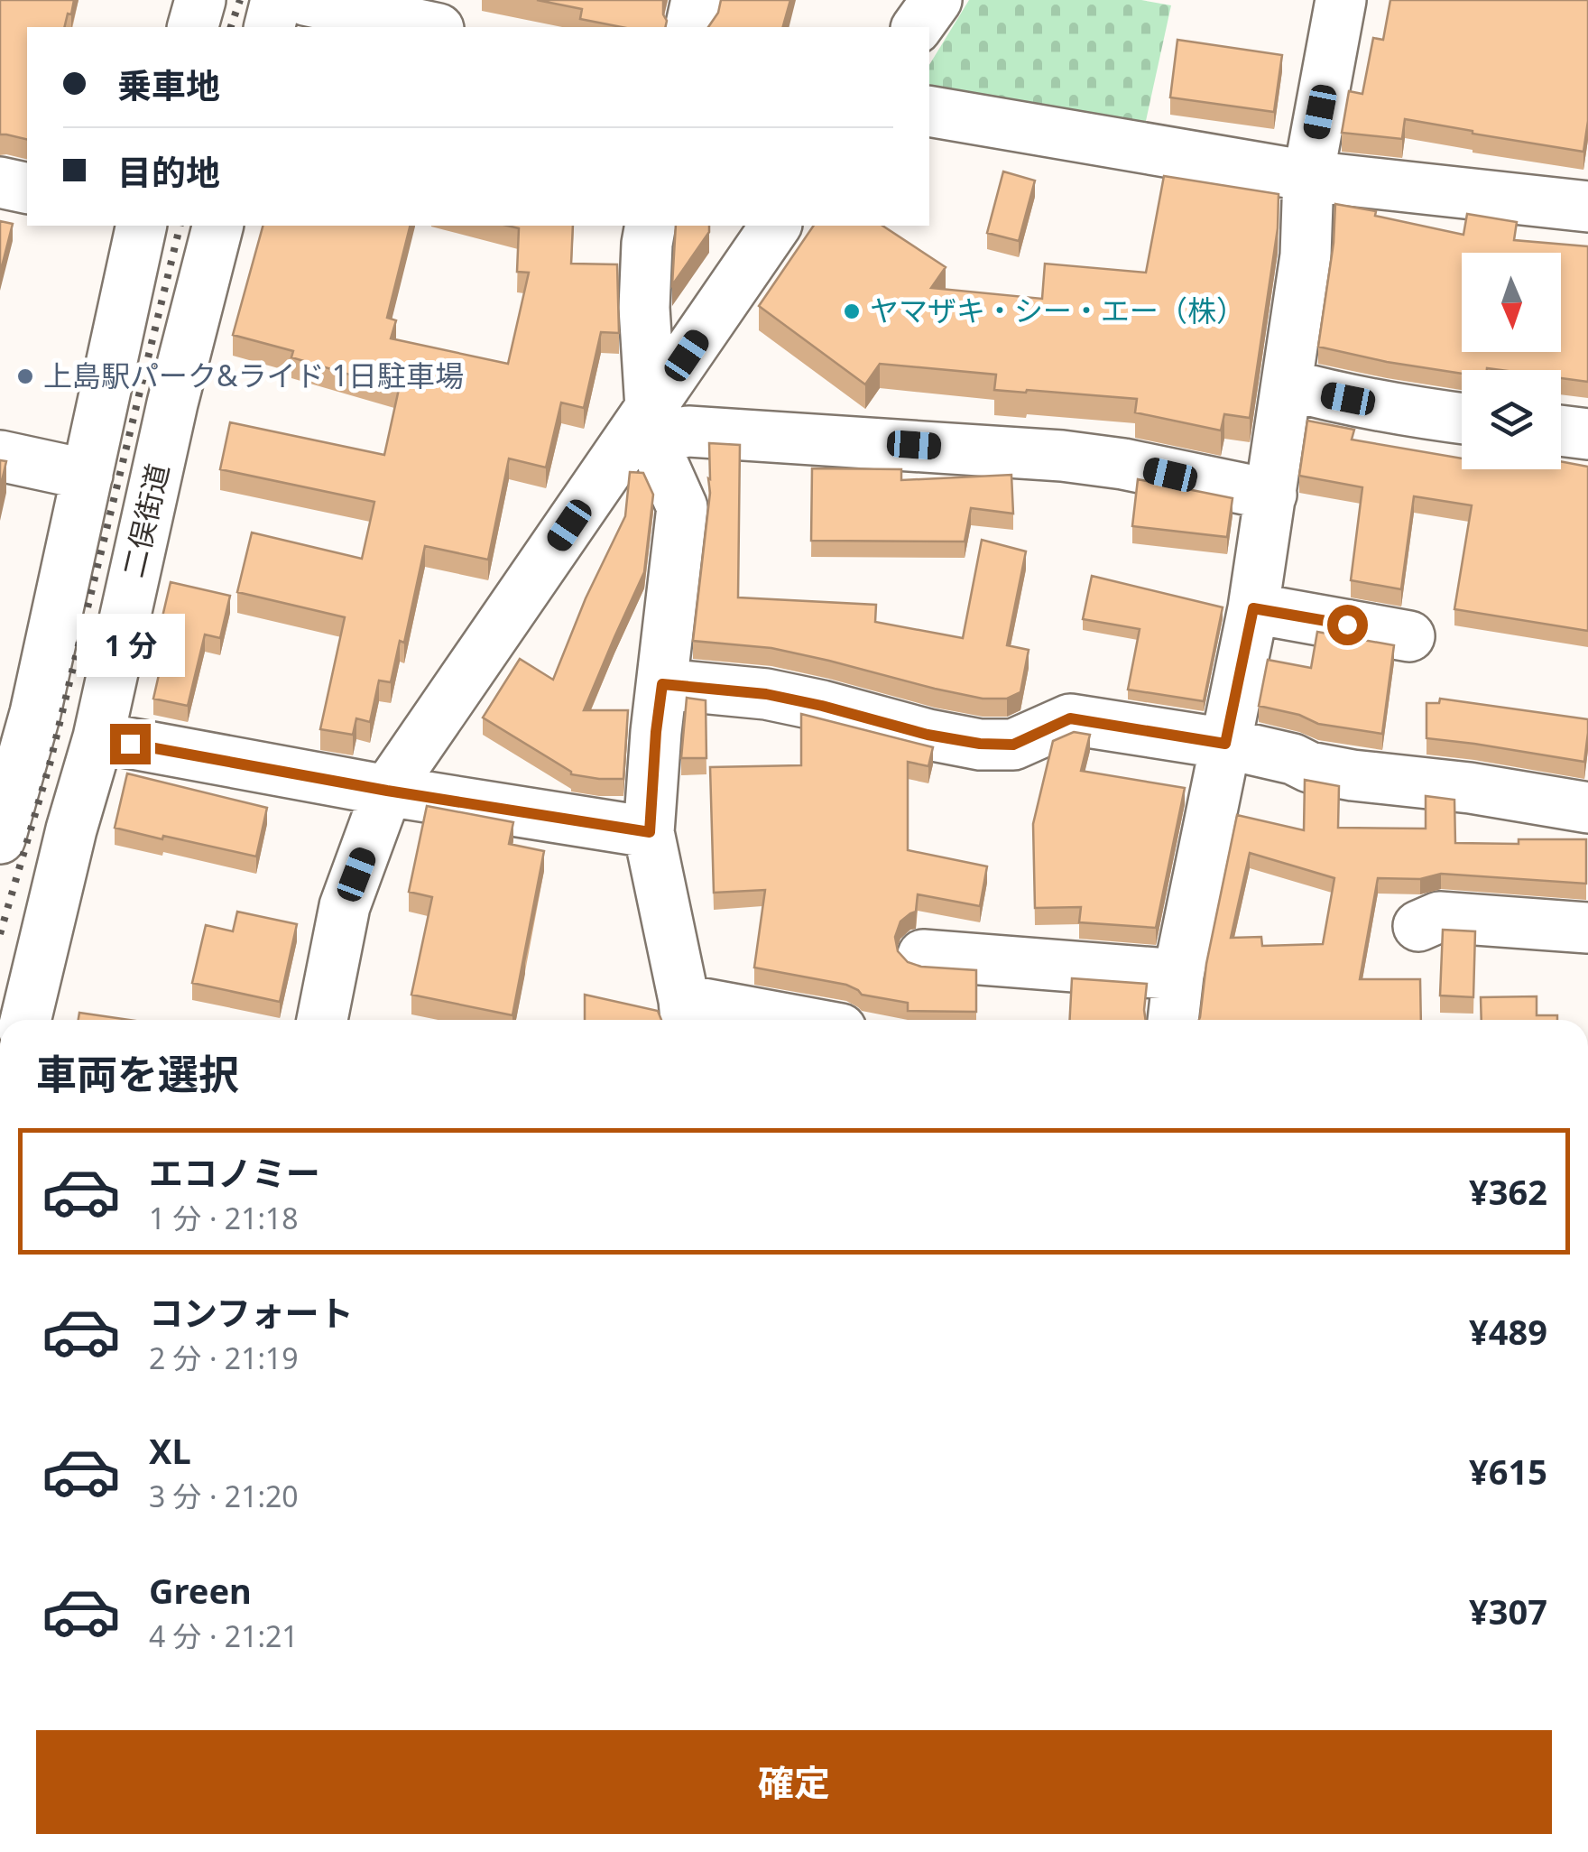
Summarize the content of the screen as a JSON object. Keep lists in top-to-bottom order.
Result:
{
  "streets": {
    "street": ["二俣街道"]
  },
  "places": ["ヤマザキ・シー・エー（株）", "上島駅パーク&ライド 1日駐車場"],
  "north": "bottom",
  "page": {
    "banner": ["乗車地", "目的地"],
    "bubble": "1 分",
    "heading": "車両を選択",
    "list": [
      {
        "name": "エコノミー",
        "note": "1 分 · 21:18",
        "value": "¥362"
      },
      {
        "name": "コンフォート",
        "note": "2 分 · 21:19",
        "value": "¥489"
      },
      {
        "name": "XL",
        "note": "3 分 · 21:20",
        "value": "¥615"
      },
      {
        "name": "Green",
        "note": "4 分 · 21:21",
        "value": "¥307"
      }
    ],
    "buttons": "確定"
  }
}
